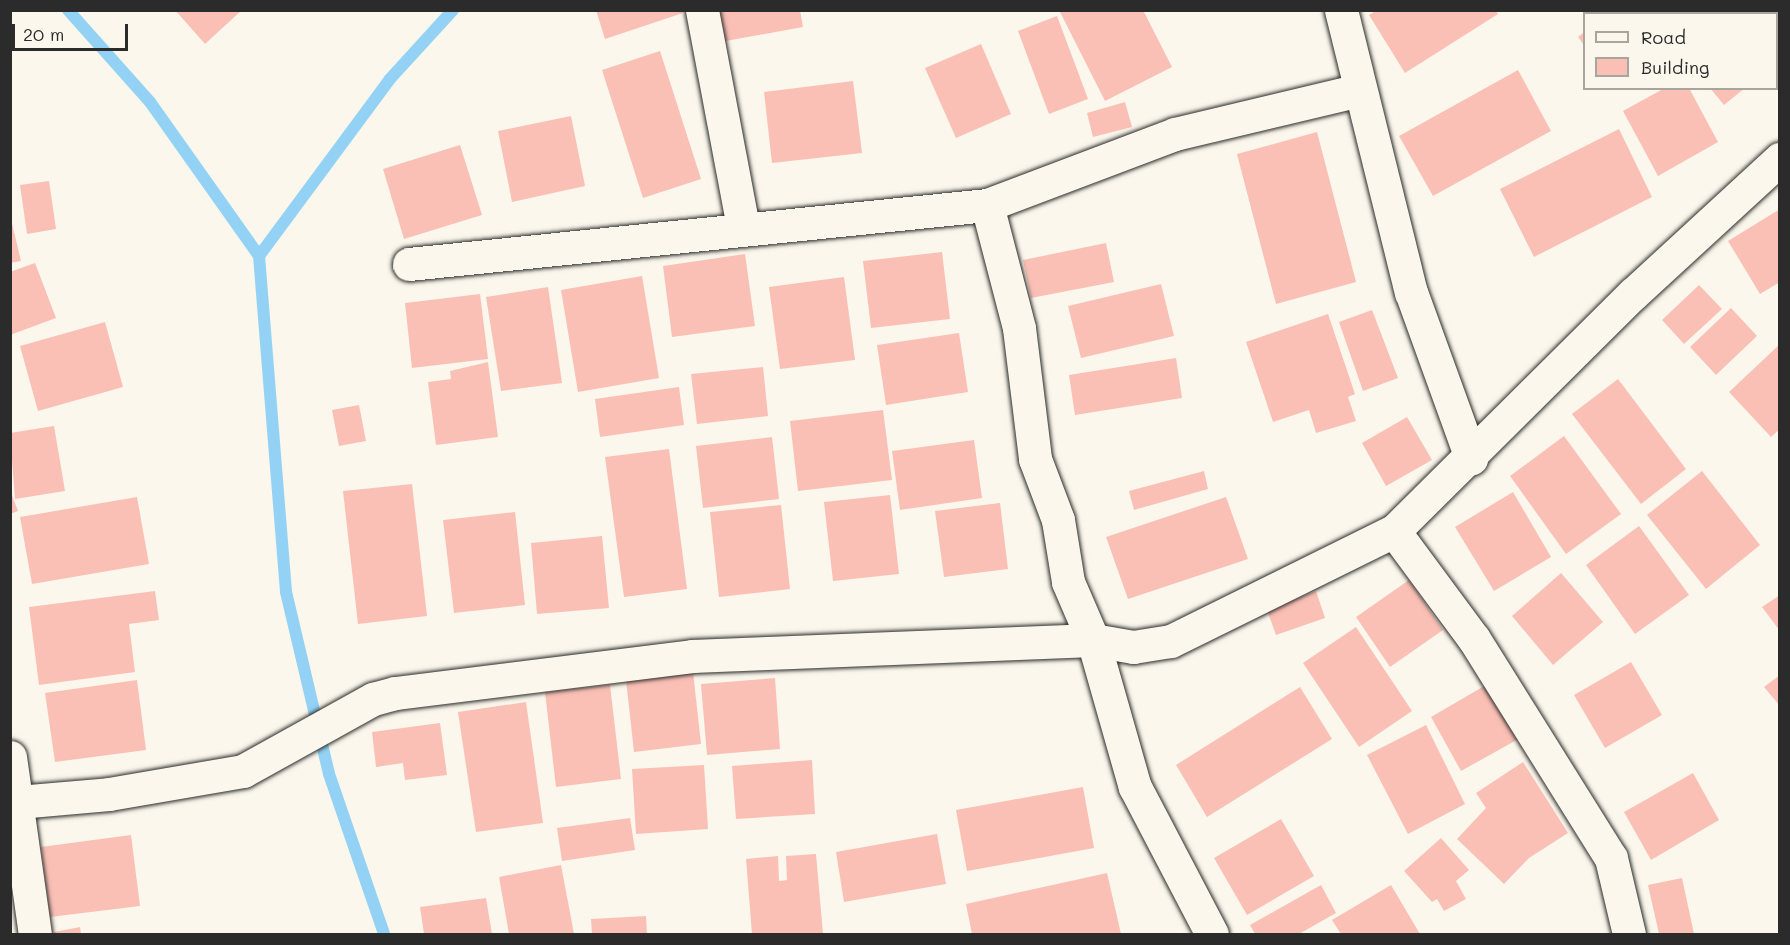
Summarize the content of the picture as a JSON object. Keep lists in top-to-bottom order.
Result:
{
  "legend": ["Road", "Building"],
  "scale_bar": "20 m"
}
